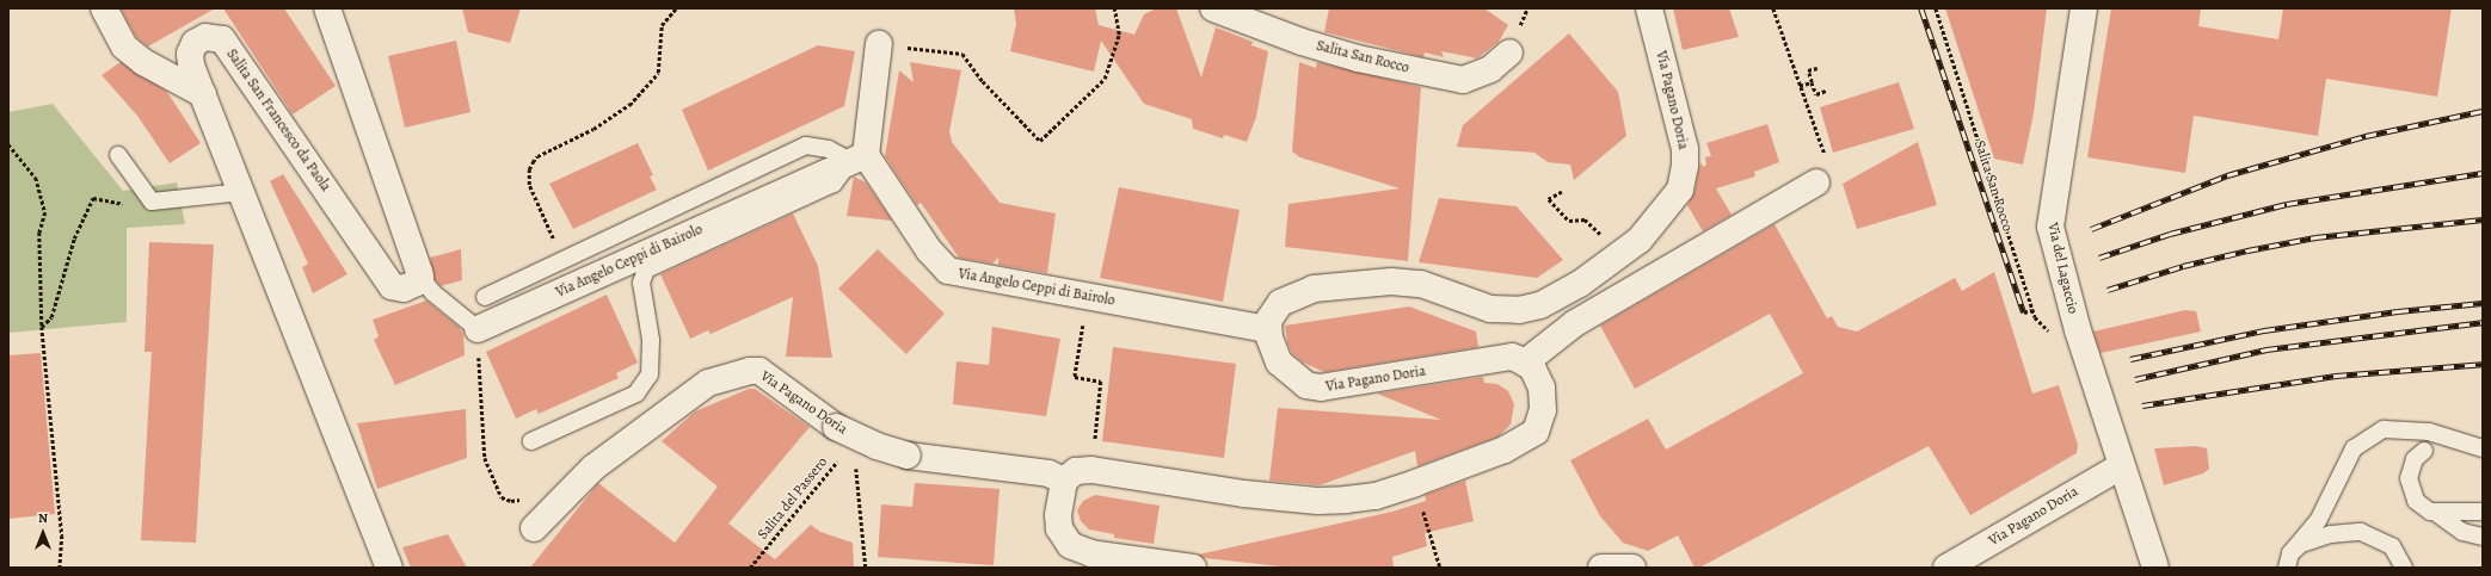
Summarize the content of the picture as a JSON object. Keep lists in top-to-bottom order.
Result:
{
  "streets": {
    "street": [
      "Salita San Rocco",
      "Via Pagano Doria",
      "Salita San Francesco da Paola",
      "Via Angelo Ceppi di Bairolo",
      "Via del Lagaccio"
    ],
    "path": ["Salita del Passero"]
  },
  "crossings": [
    ["Salita San Rocco", "Via del Lagaccio"],
    ["Via Pagano Doria", "Via Angelo Ceppi di Bairolo"],
    ["Via Pagano Doria", "Via del Lagaccio"],
    ["Salita San Francesco da Paola", "Via Angelo Ceppi di Bairolo"]
  ],
  "north": "top"
}
